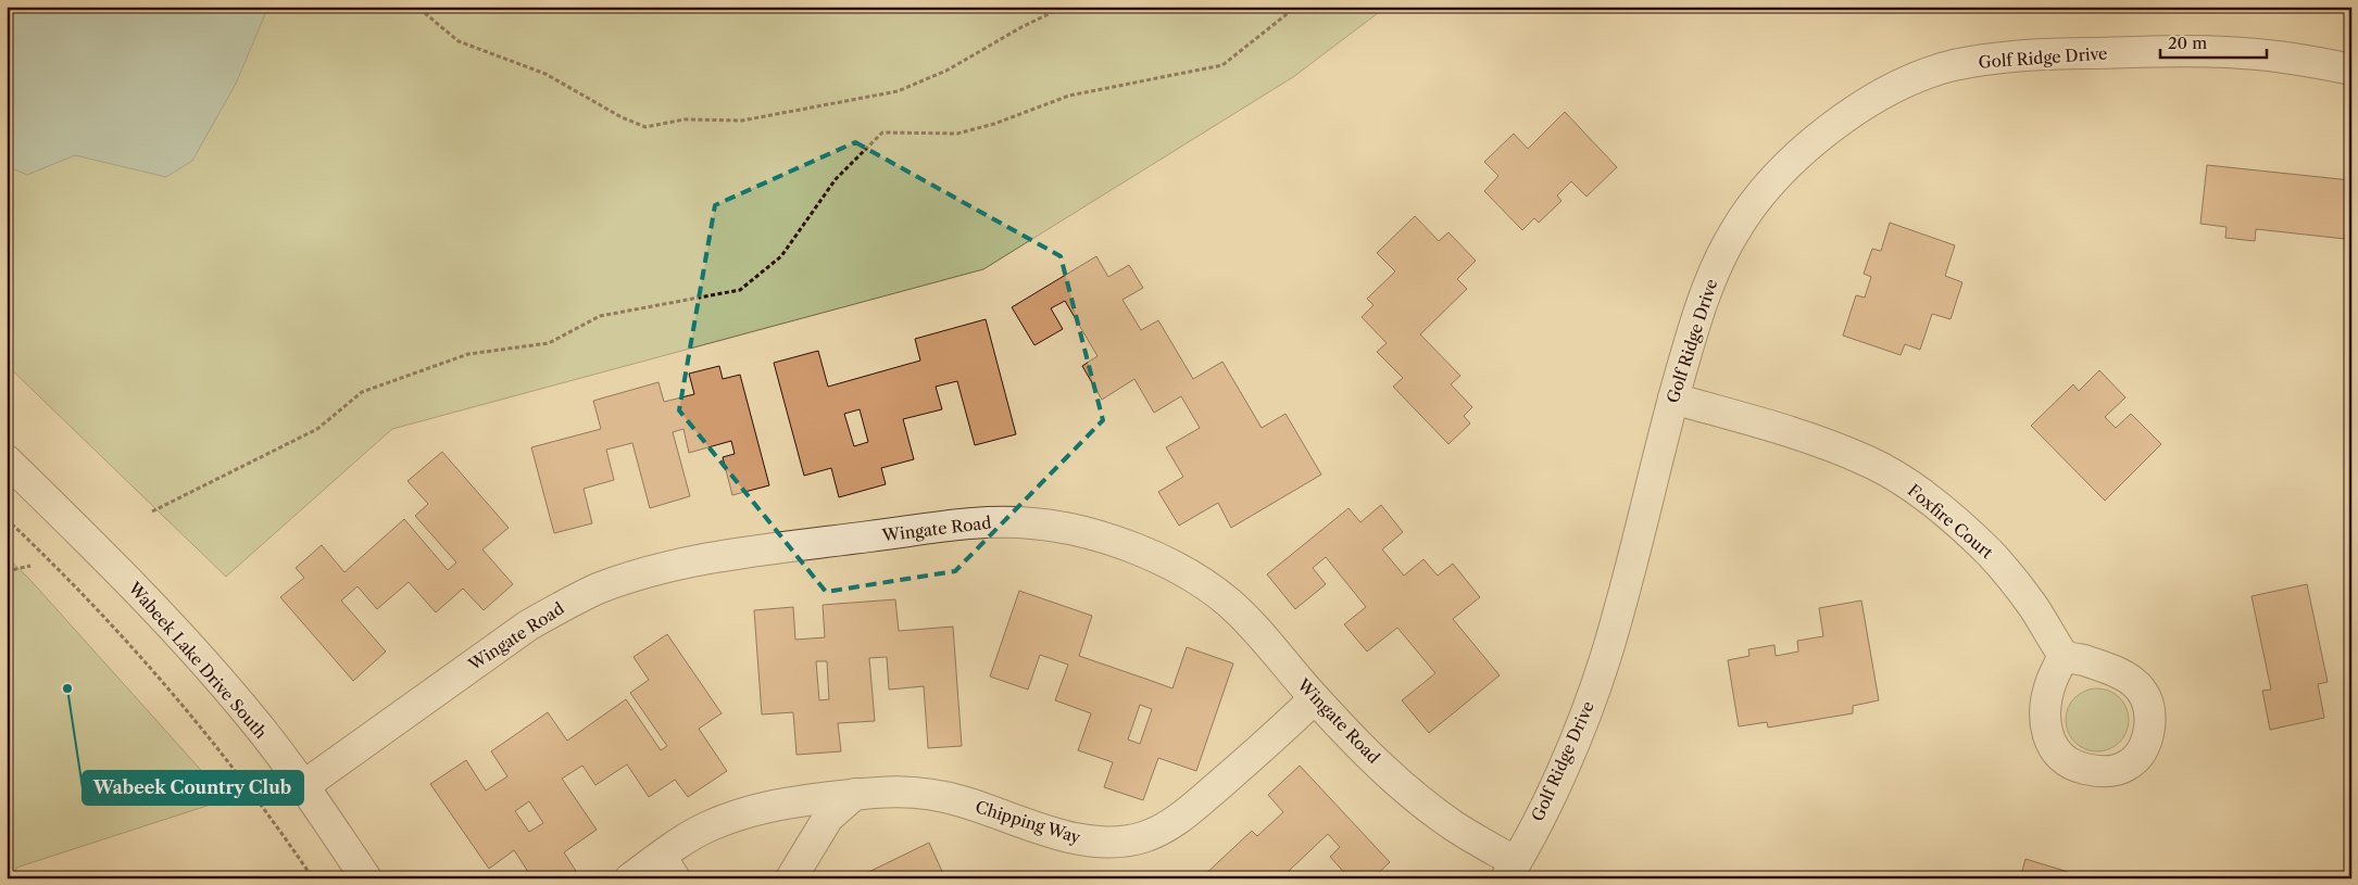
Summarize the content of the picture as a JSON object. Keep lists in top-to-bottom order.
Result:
{
  "streets": {
    "street": [
      "Golf Ridge Drive",
      "Foxfire Court",
      "Wingate Road",
      "Wabeek Lake Drive South",
      "Chipping Way"
    ]
  },
  "crossings": [
    ["Golf Ridge Drive", "Foxfire Court"],
    ["Golf Ridge Drive", "Wingate Road"],
    ["Wingate Road", "Wabeek Lake Drive South"],
    ["Wingate Road", "Chipping Way"]
  ],
  "places": ["Wabeek Country Club"],
  "scale_bar": "20 m"
}
